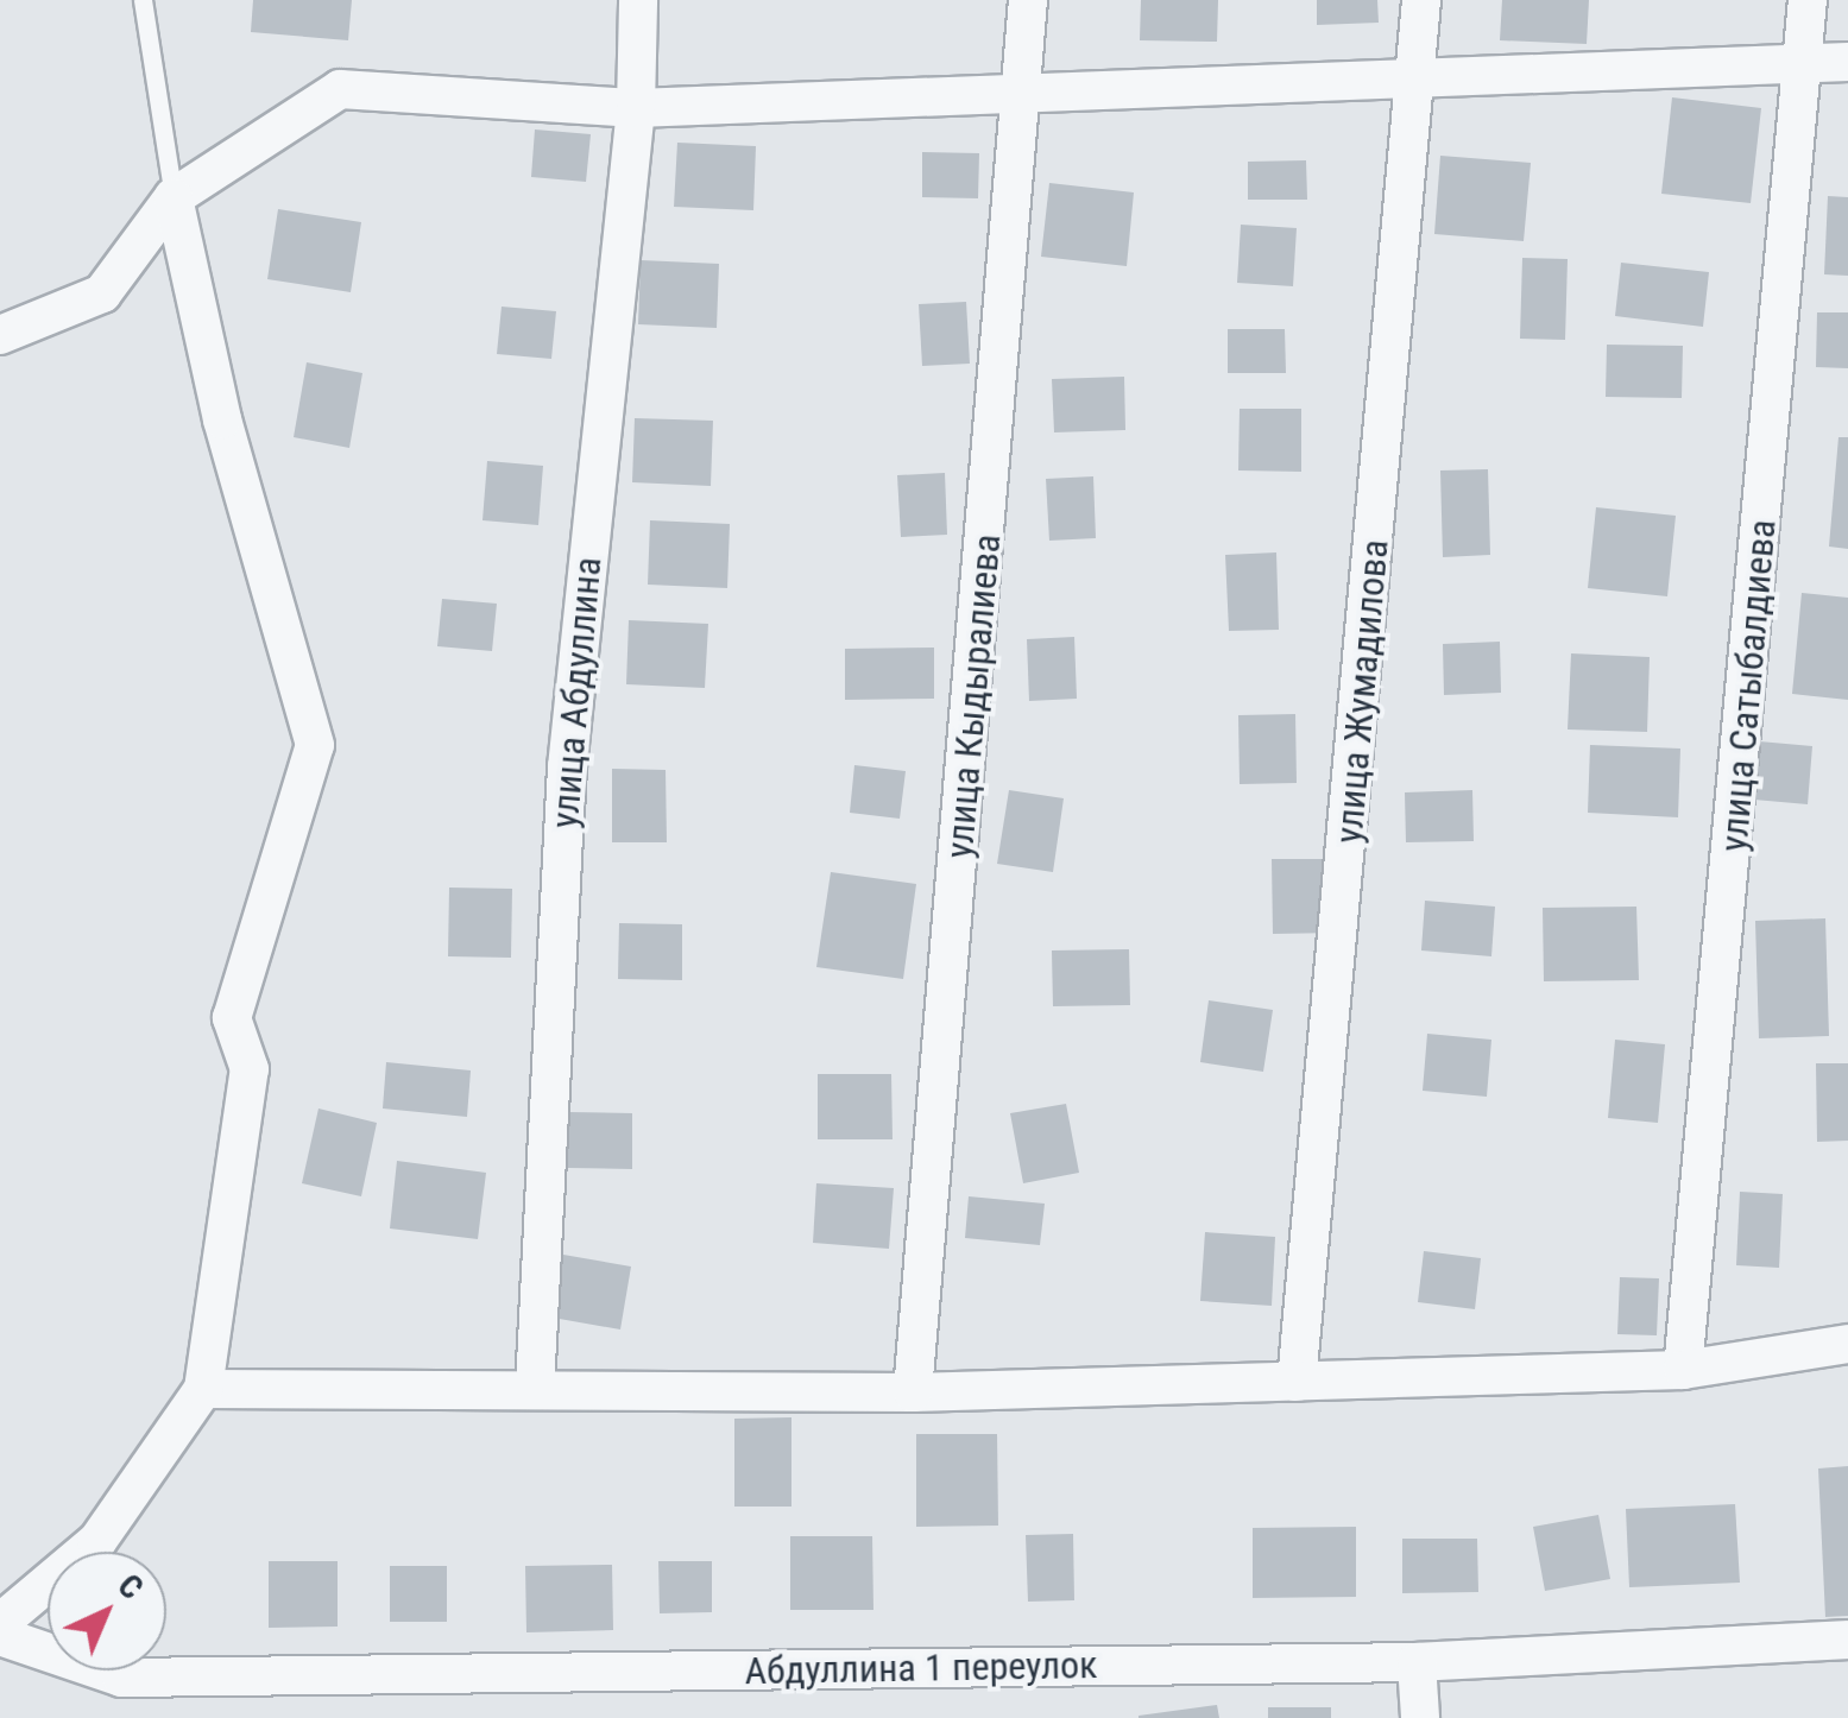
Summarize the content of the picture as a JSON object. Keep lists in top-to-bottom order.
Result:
{
  "streets": {
    "street": [
      "улица Сатыбалдиева",
      "улица Жумадилова",
      "улица Абдуллина",
      "улица Кыдыралиева",
      "Абдуллина 1 переулок"
    ]
  },
  "north": "top right"
}
